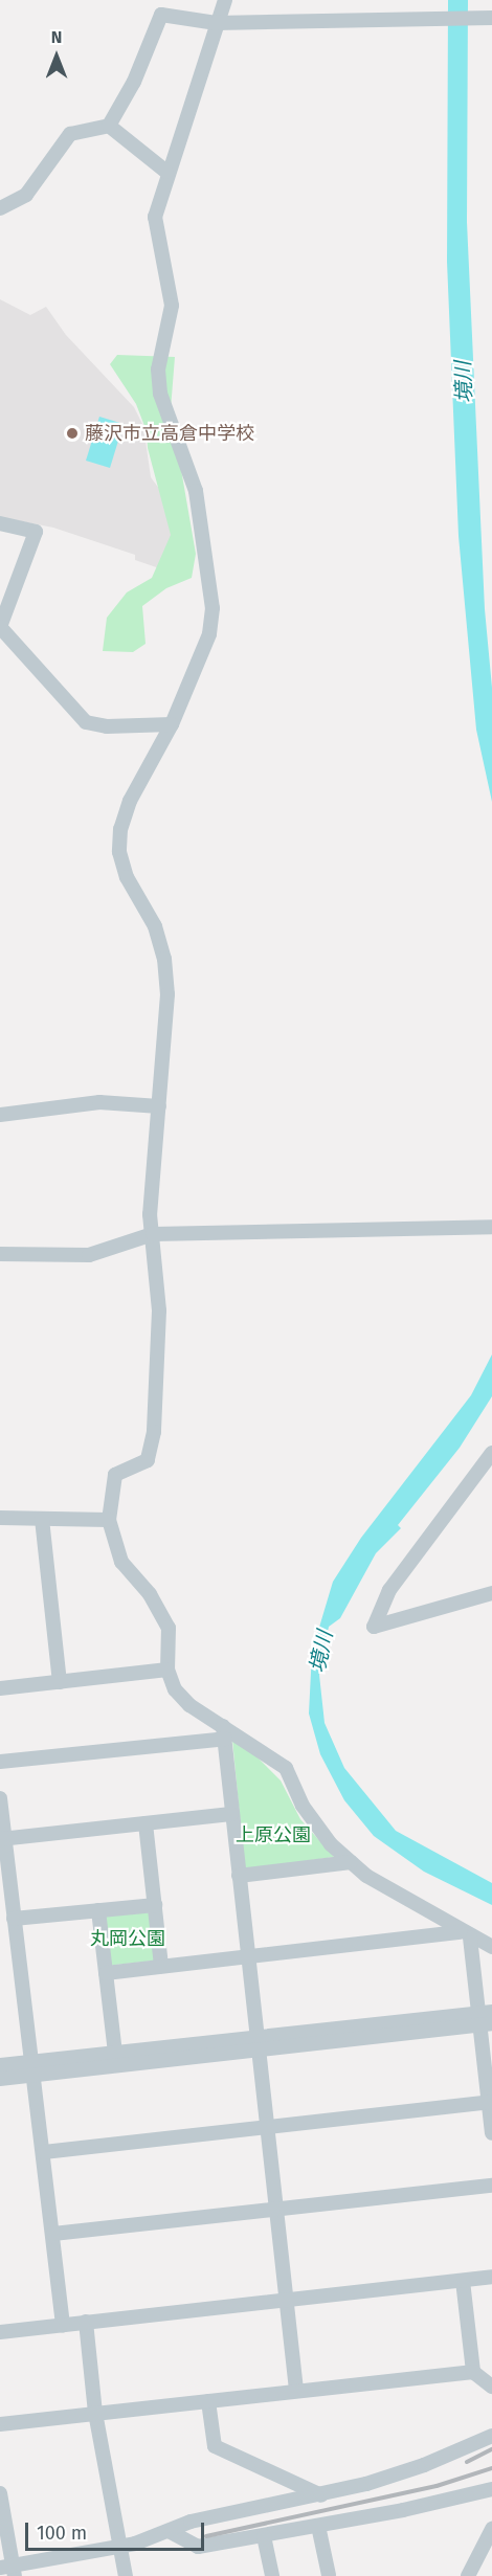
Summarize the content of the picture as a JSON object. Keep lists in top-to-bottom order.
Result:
{
  "water": ["境川"],
  "parks": ["上原公園", "丸岡公園"],
  "places": ["藤沢市立高倉中学校"],
  "scale_bar": "100 m",
  "north": "top"
}
